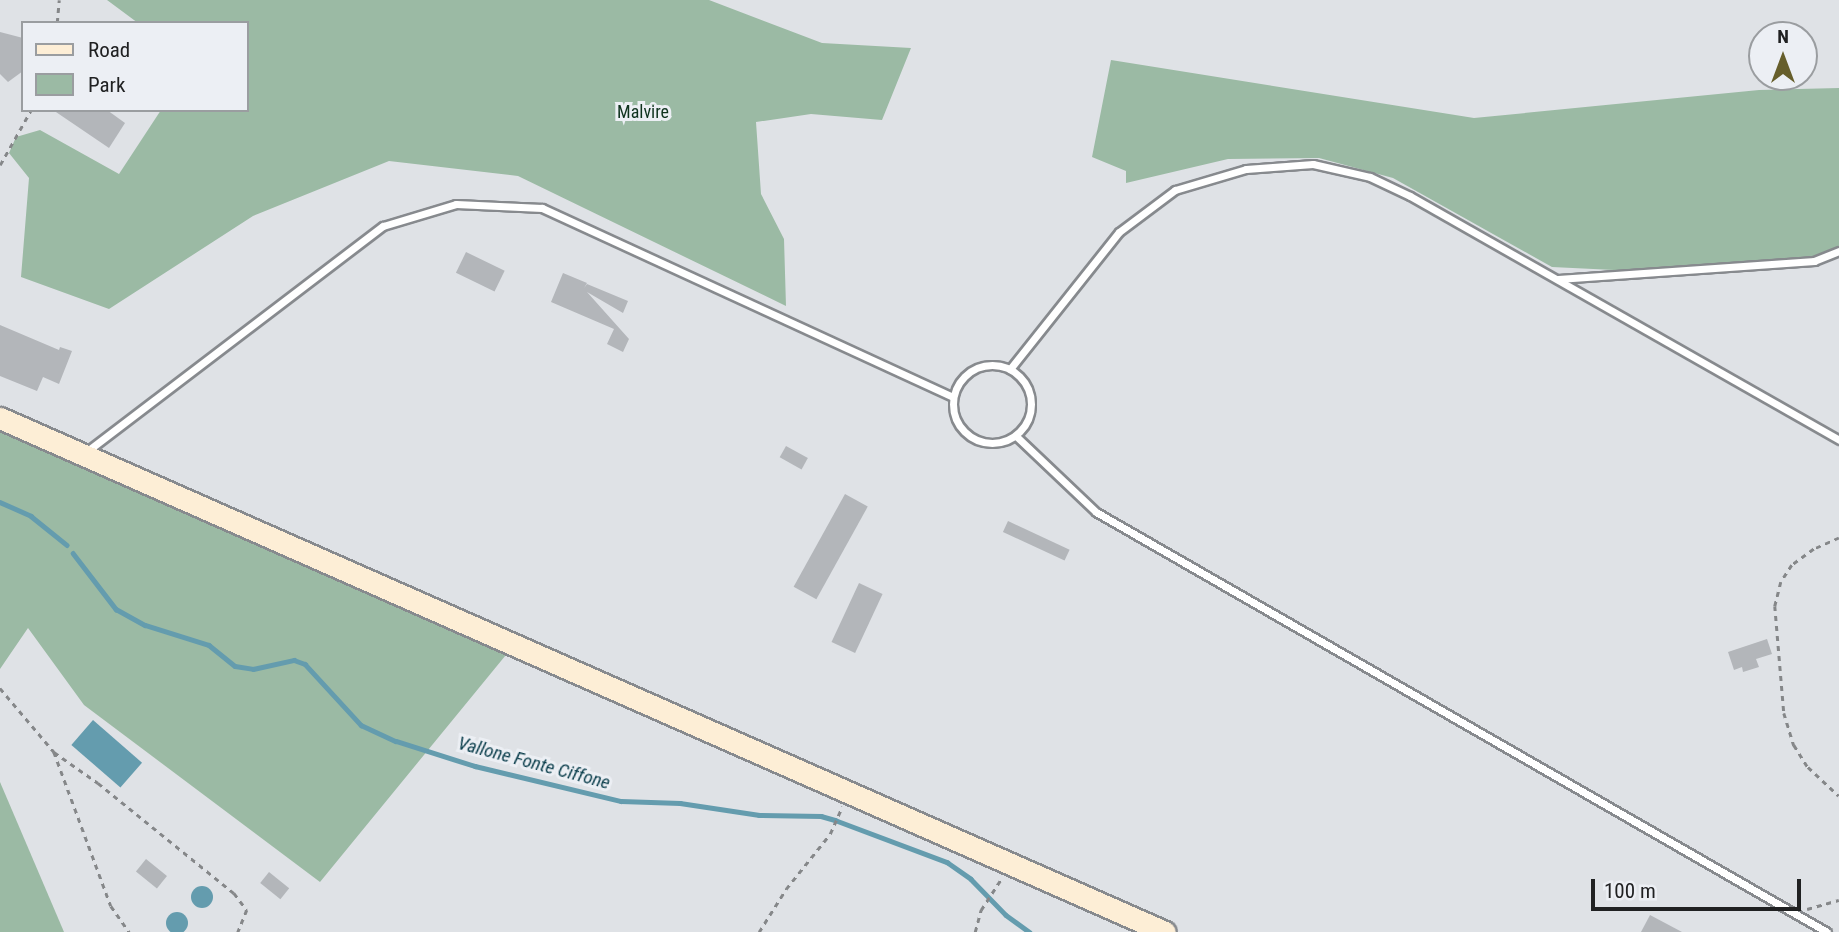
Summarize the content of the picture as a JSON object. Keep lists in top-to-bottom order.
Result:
{
  "water": ["Vallone Fonte Ciffone"],
  "parks": ["Malvire"],
  "legend": ["Road", "Park"],
  "scale_bar": "100 m",
  "north": "top"
}
